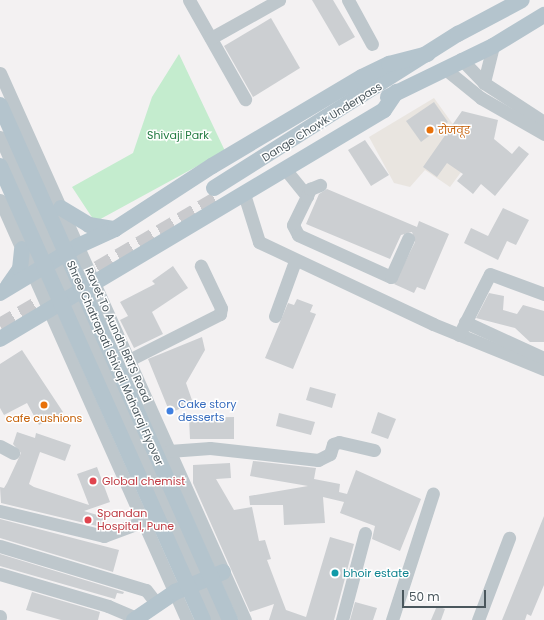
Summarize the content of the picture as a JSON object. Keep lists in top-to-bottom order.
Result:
{
  "streets": {
    "main road": ["Dange Chowk Underpass", "Shree Chatrapati Shivaji Maharaj Flyover"],
    "street": ["Ravet To Aundh BRTS Road"]
  },
  "parks": ["Shivaji Park"],
  "places": [
    "रोजवूड",
    "cafe cushions",
    "Cake story desserts",
    "Global chemist",
    "Spandan Hospital, Pune",
    "bhoir estate"
  ],
  "scale_bar": "50 m"
}
